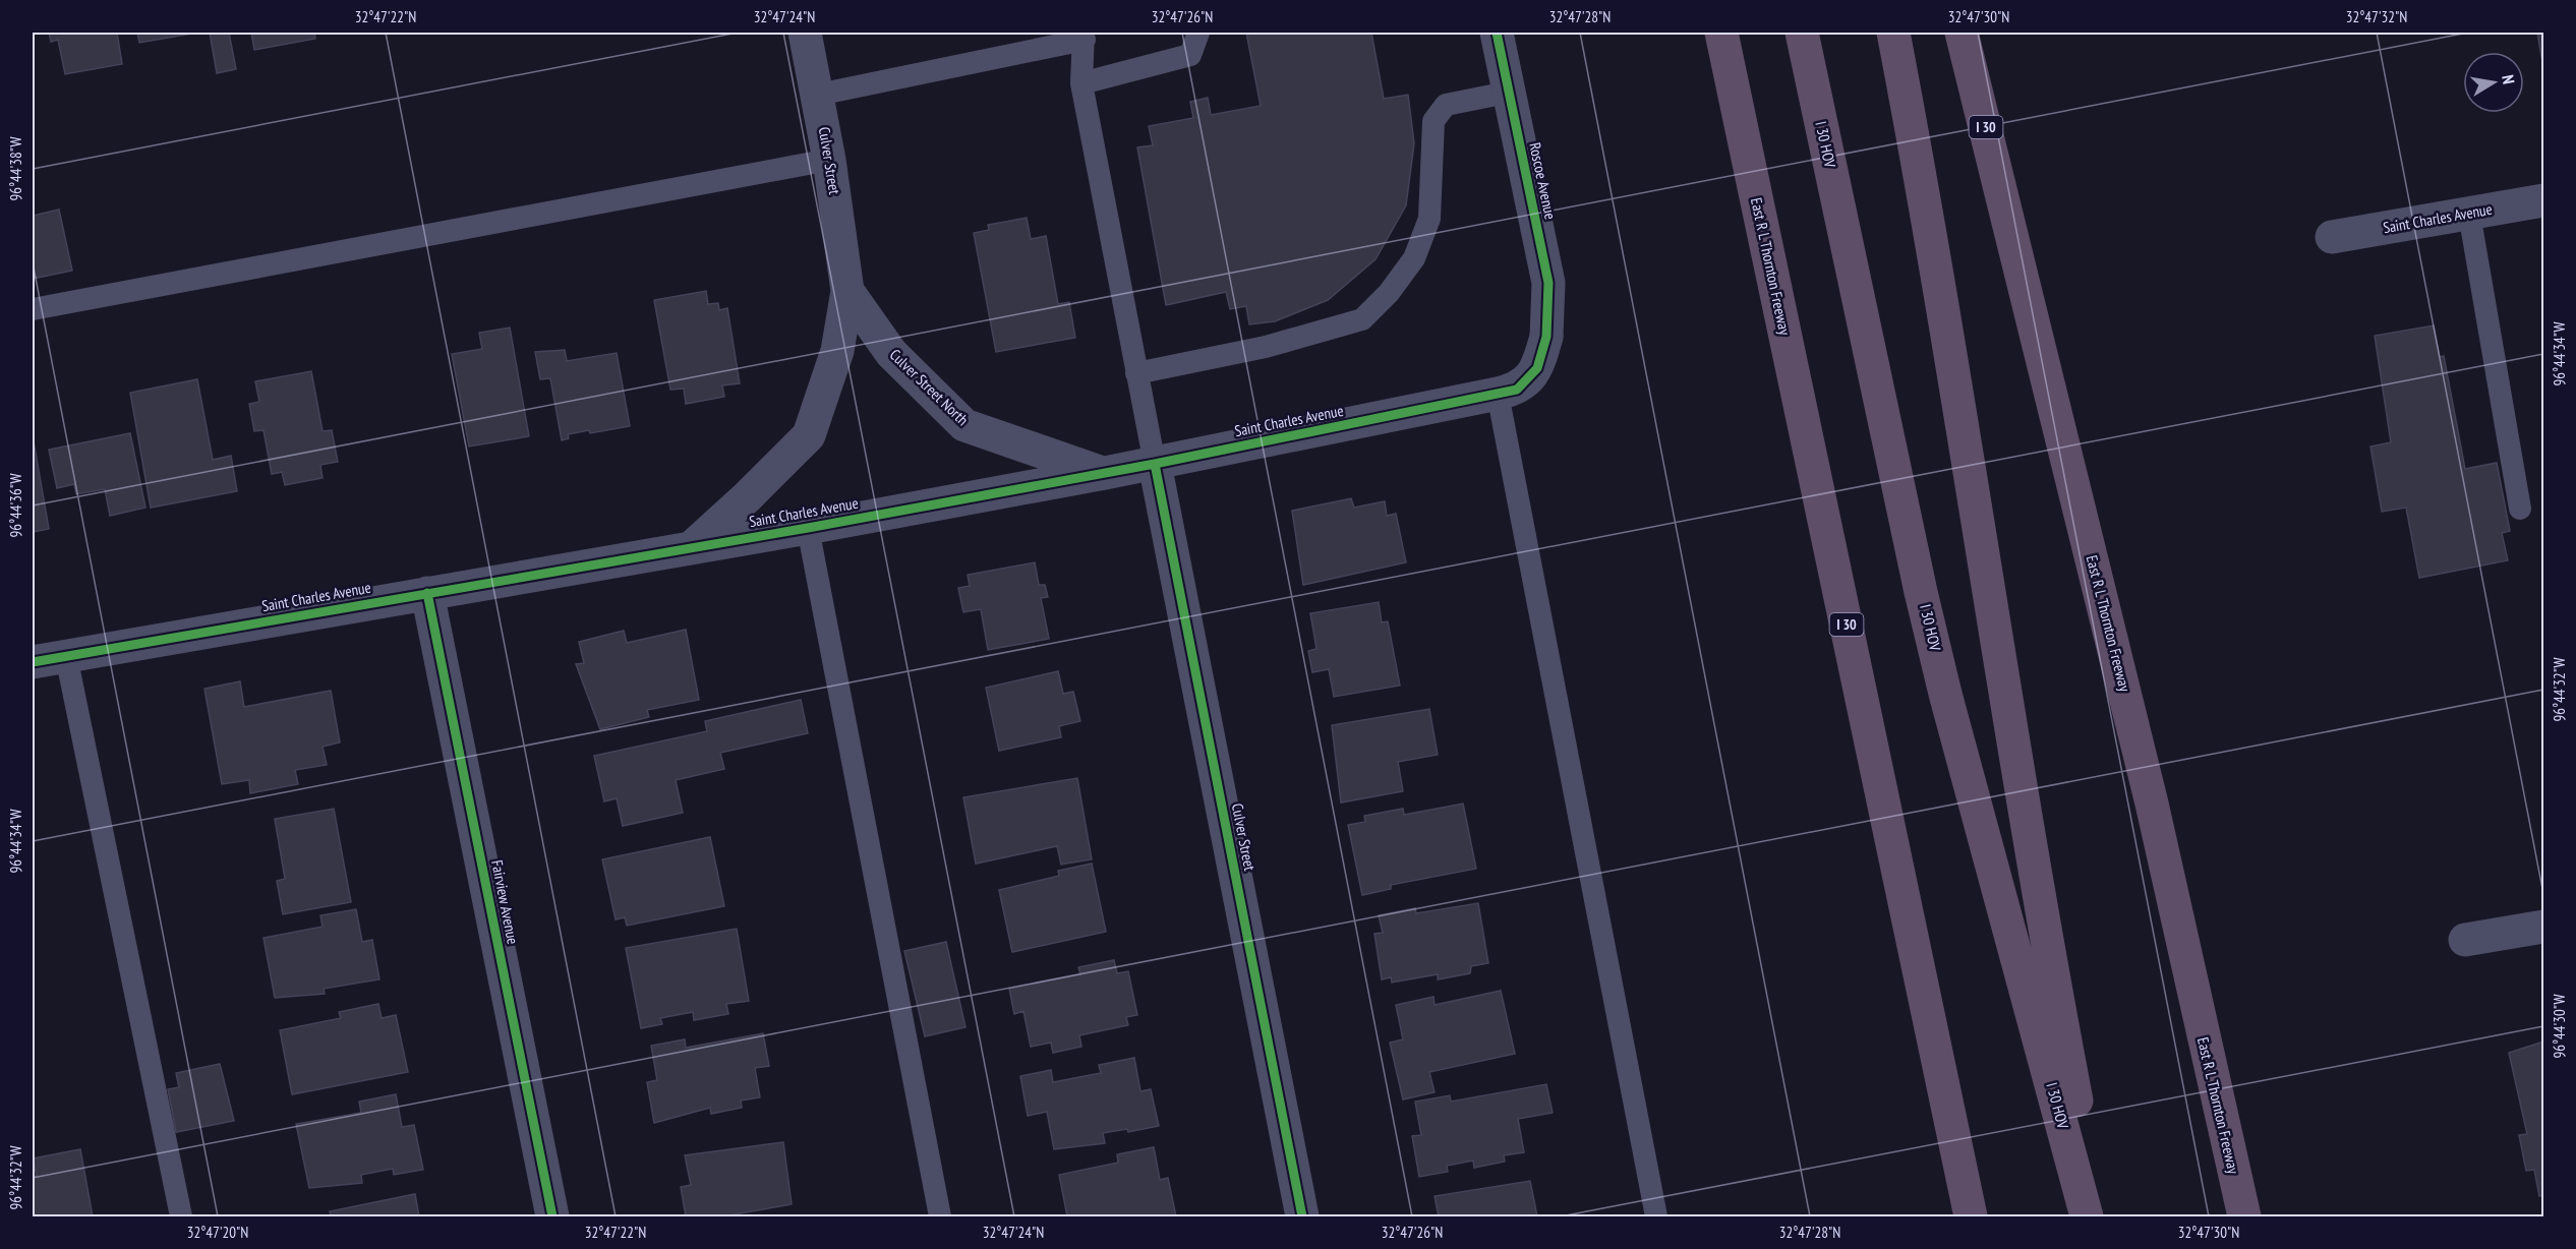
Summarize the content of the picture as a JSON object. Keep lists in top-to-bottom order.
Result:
{
  "streets": {
    "highway": ["I 30", "I 30 HOV", "East R L Thornton Freeway"],
    "street": [
      "Culver Street",
      "Roscoe Avenue",
      "Saint Charles Avenue",
      "Culver Street North",
      "Fairview Avenue"
    ]
  },
  "crossings": [
    ["Culver Street", "Saint Charles Avenue"],
    ["Culver Street", "Culver Street North"],
    ["Roscoe Avenue", "Saint Charles Avenue"],
    ["Saint Charles Avenue", "Culver Street North"],
    ["Saint Charles Avenue", "Fairview Avenue"]
  ],
  "north": "right",
  "coordinates": [
    "32°47'22\"N",
    "32°47'24\"N",
    "32°47'26\"N",
    "32°47'28\"N",
    "32°47'30\"N",
    "32°47'32\"N",
    "96°44'38\"W",
    "96°44'34\"W",
    "96°44'36\"W",
    "96°44'32\"W",
    "96°44'30\"W",
    "32°47'20\"N"
  ]
}
